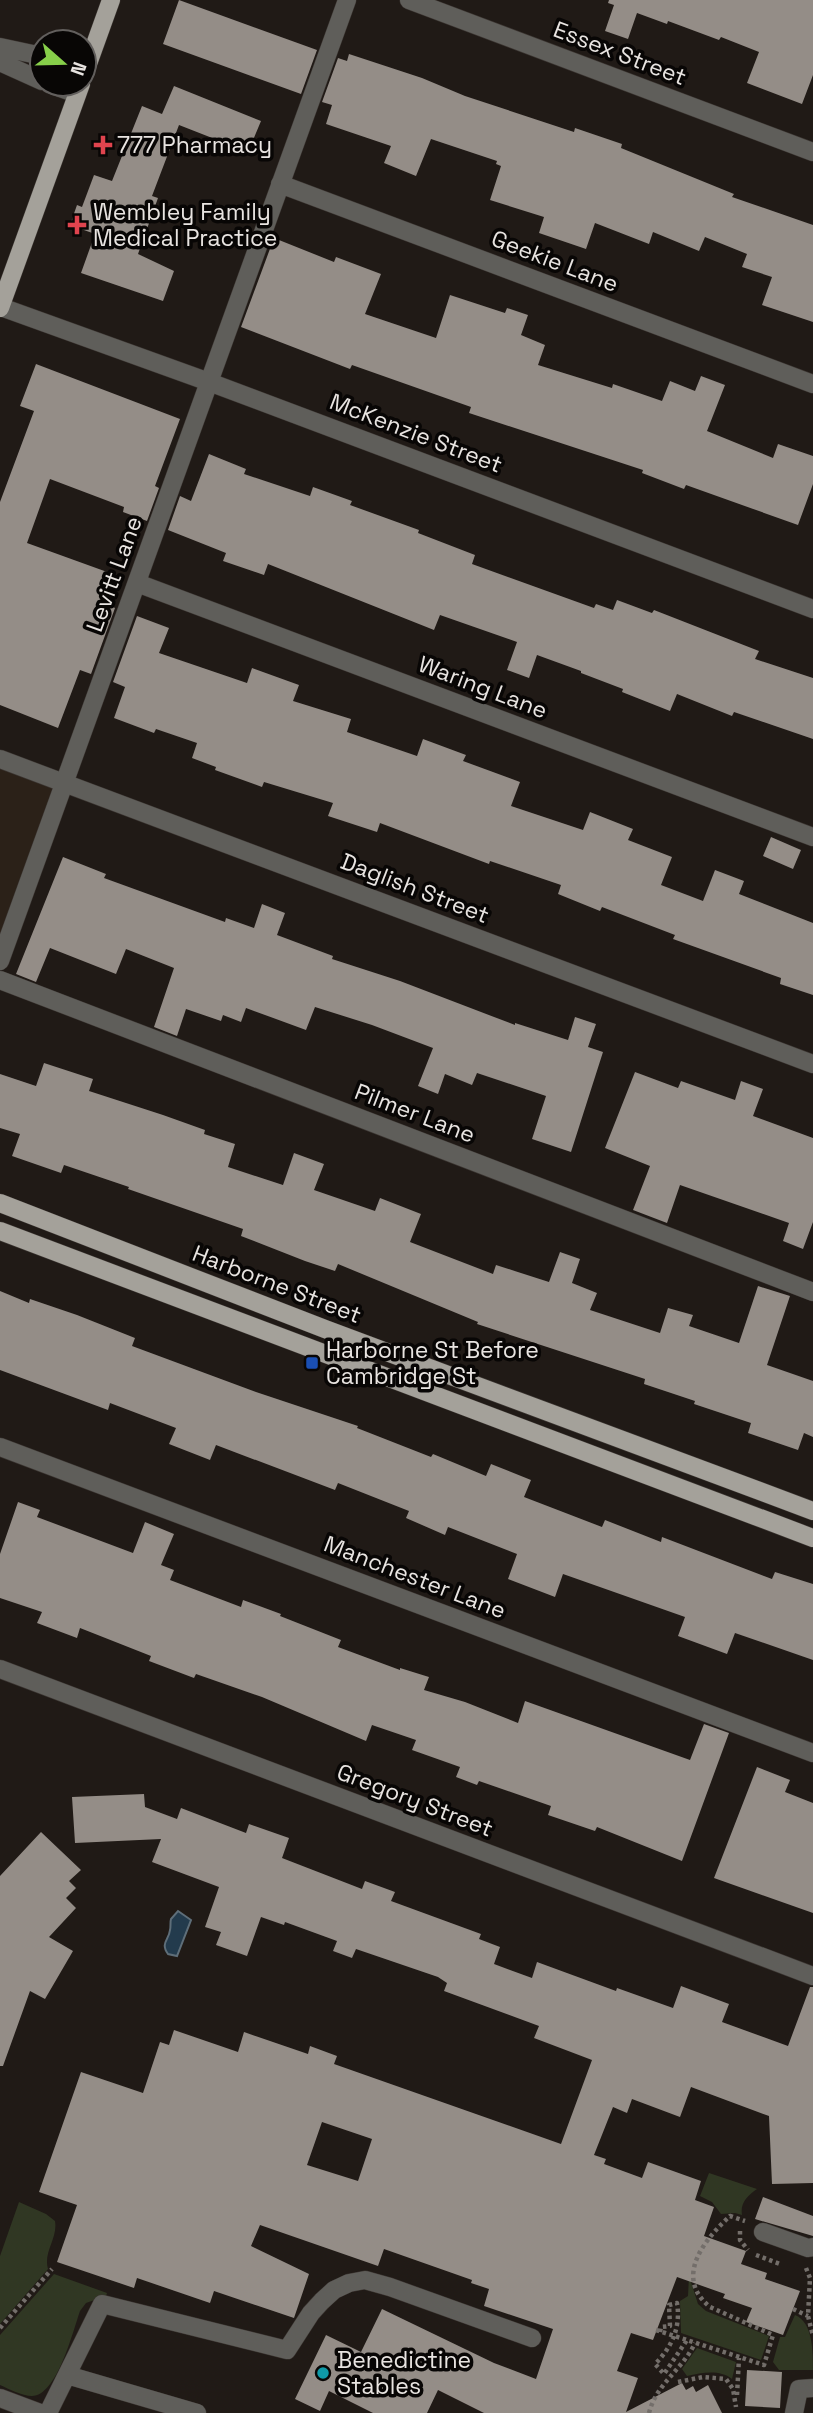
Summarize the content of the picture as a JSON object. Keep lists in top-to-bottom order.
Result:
{
  "streets": {
    "main road": ["Harborne Street"],
    "street": [
      "Essex Street",
      "Geekie Lane",
      "McKenzie Street",
      "Levitt Lane",
      "Waring Lane",
      "Daglish Street",
      "Pilmer Lane",
      "Manchester Lane",
      "Gregory Street"
    ]
  },
  "crossings": [
    ["Geekie Lane", "Levitt Lane"],
    ["McKenzie Street", "Levitt Lane"],
    ["Levitt Lane", "Waring Lane"],
    ["Levitt Lane", "Daglish Street"]
  ],
  "places": {
    "health": ["777 Pharmacy", "Wembley Family Medical Practice"],
    "transit": ["Harborne St Before Cambridge St"],
    "other": ["Benedictine Stables"]
  },
  "north": "right"
}
